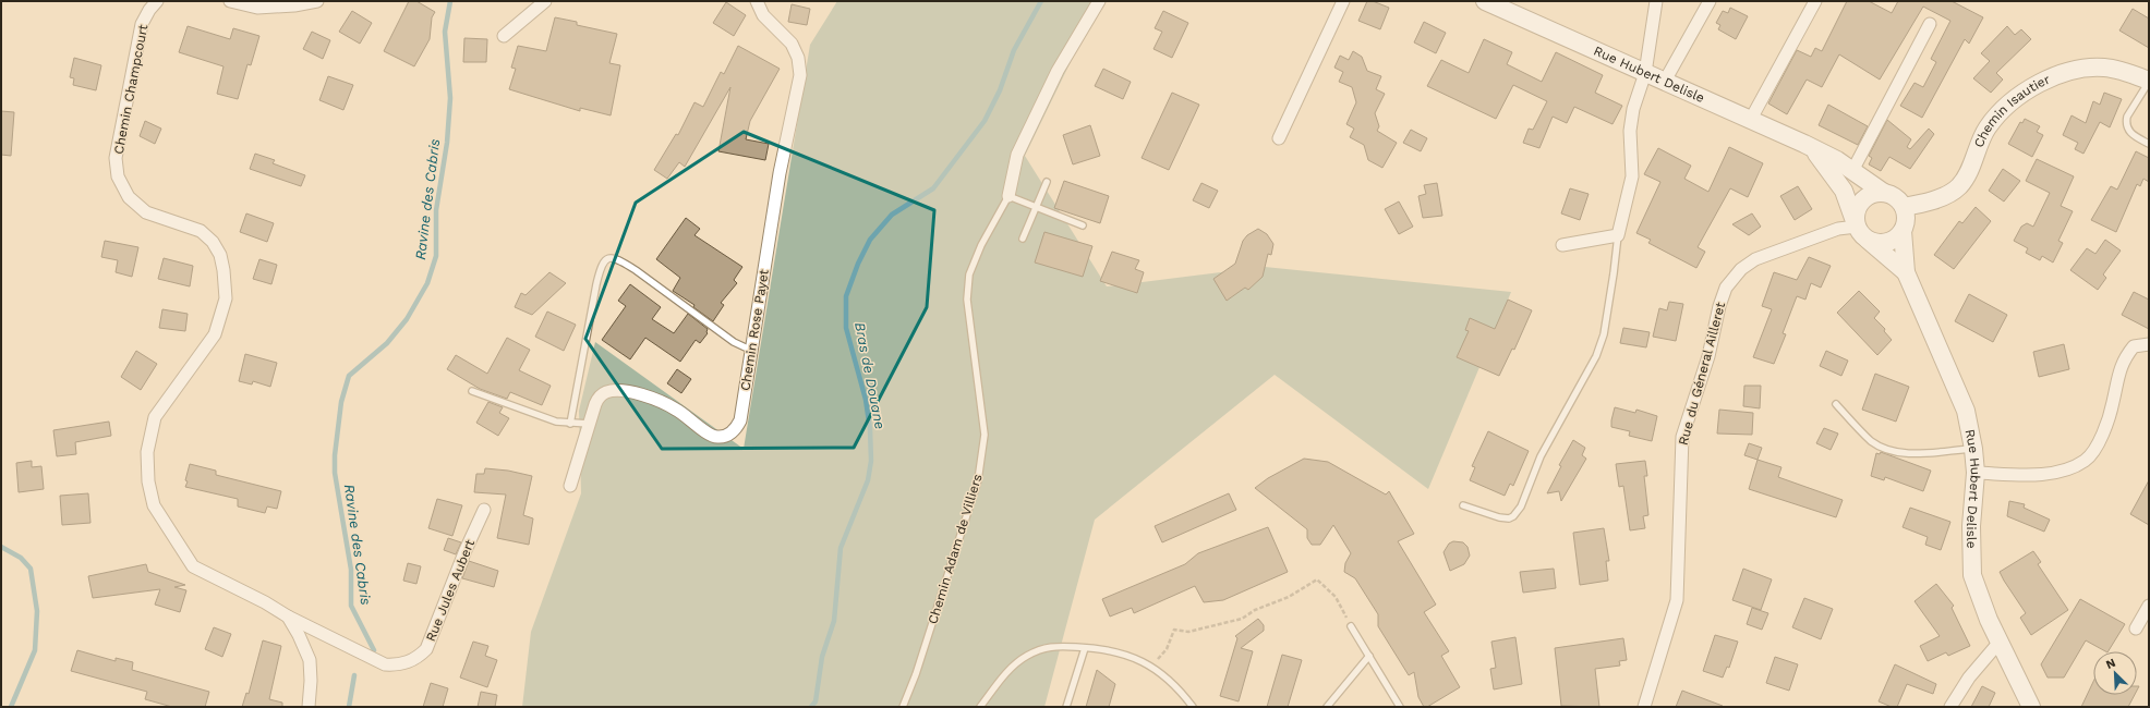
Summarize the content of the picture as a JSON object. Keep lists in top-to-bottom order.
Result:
{
  "streets": {
    "main road": ["Rue Hubert Delisle", "Chemin Isautier"],
    "street": [
      "Chemin Champcourt",
      "Chemin Rose Payet",
      "Rue du Géneral Ailleret",
      "Chemin Adam de Villiers",
      "Rue Jules Aubert"
    ]
  },
  "crossings": [
    ["Rue Hubert Delisle", "Chemin Isautier"],
    ["Rue Hubert Delisle", "Rue du Géneral Ailleret"],
    ["Chemin Champcourt", "Rue Jules Aubert"],
    ["Chemin Isautier", "Rue du Géneral Ailleret"]
  ],
  "water": ["Ravine des Cabris", "Bras de Douane"],
  "north": "top left"
}
